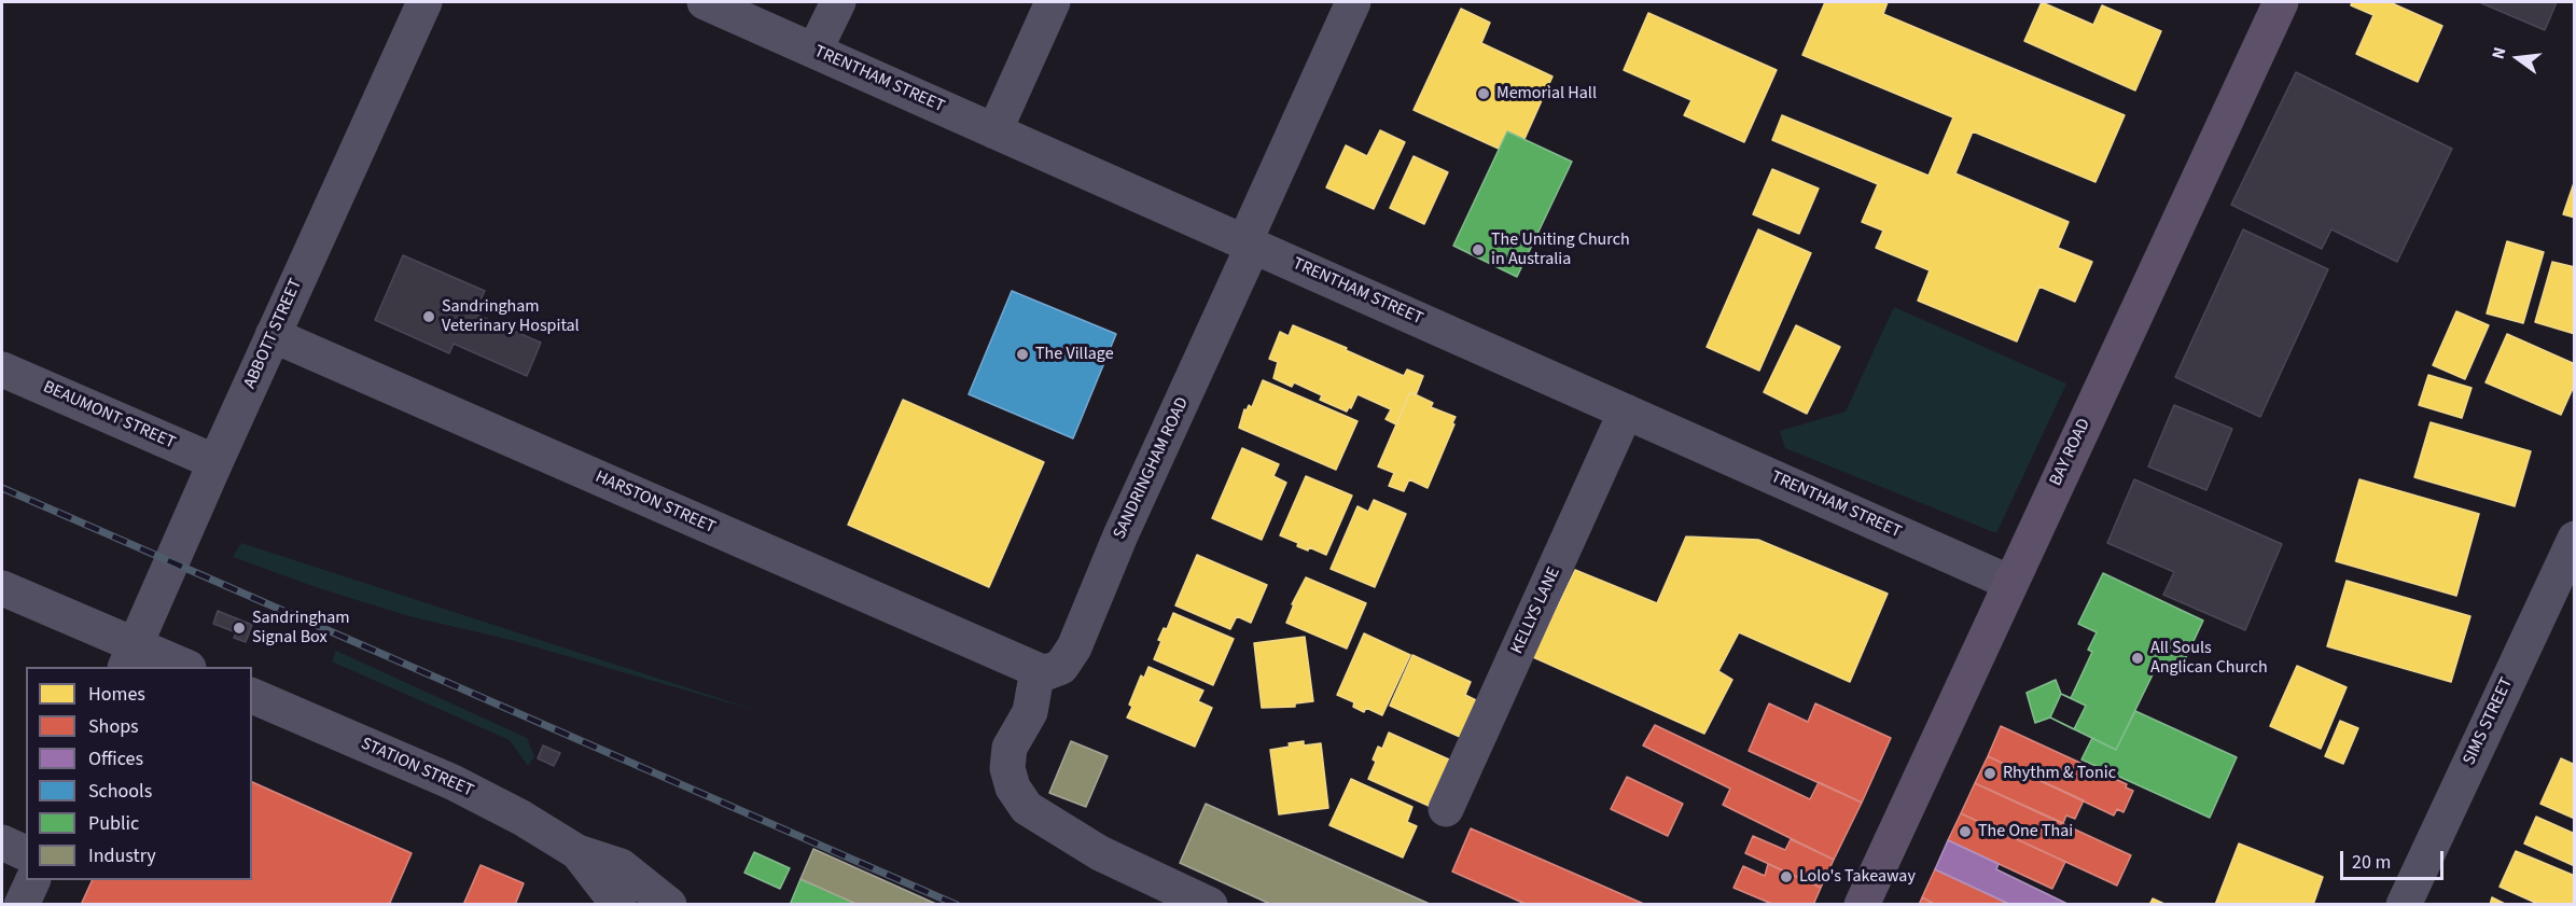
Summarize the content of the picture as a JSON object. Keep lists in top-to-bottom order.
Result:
{
  "streets": {
    "main road": ["BAY ROAD"],
    "street": [
      "TRENTHAM STREET",
      "ABBOTT STREET",
      "BEAUMONT STREET",
      "SANDRINGHAM ROAD",
      "HARSTON STREET",
      "KELLYS LANE",
      "SIMS STREET",
      "STATION STREET"
    ]
  },
  "crossings": [
    ["TRENTHAM STREET", "BAY ROAD"],
    ["TRENTHAM STREET", "SANDRINGHAM ROAD"],
    ["TRENTHAM STREET", "KELLYS LANE"],
    ["ABBOTT STREET", "BEAUMONT STREET"],
    ["ABBOTT STREET", "HARSTON STREET"],
    ["SANDRINGHAM ROAD", "HARSTON STREET"]
  ],
  "places": [
    "Memorial Hall",
    "The Uniting Church in Australia",
    "Sandringham Veterinary Hospital",
    "The Village",
    "Sandringham Signal Box",
    "All Souls Anglican Church",
    "Rhythm & Tonic",
    "The One Thai",
    "Lolo's Takeaway"
  ],
  "legend": [
    "Homes",
    "Shops",
    "Offices",
    "Schools",
    "Public",
    "Industry"
  ],
  "scale_bar": "20 m",
  "north": "left"
}
